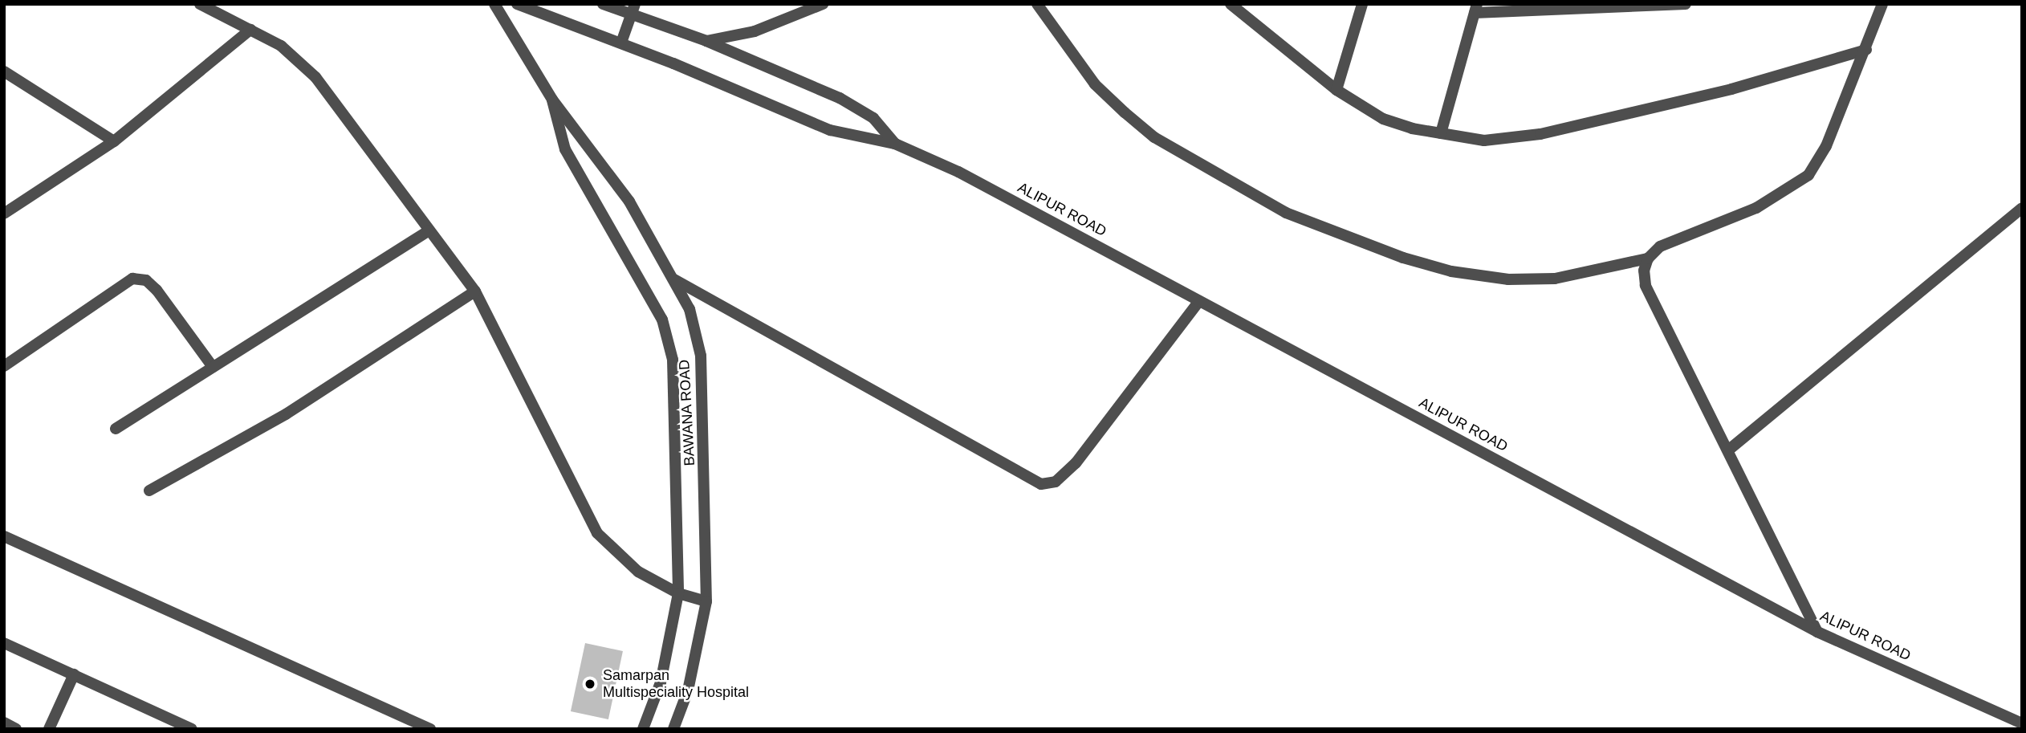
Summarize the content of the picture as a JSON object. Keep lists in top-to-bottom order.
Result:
{
  "streets": {
    "street": ["ALIPUR ROAD", "BAWANA ROAD"]
  },
  "places": ["Samarpan Multispeciality Hospital"]
}
